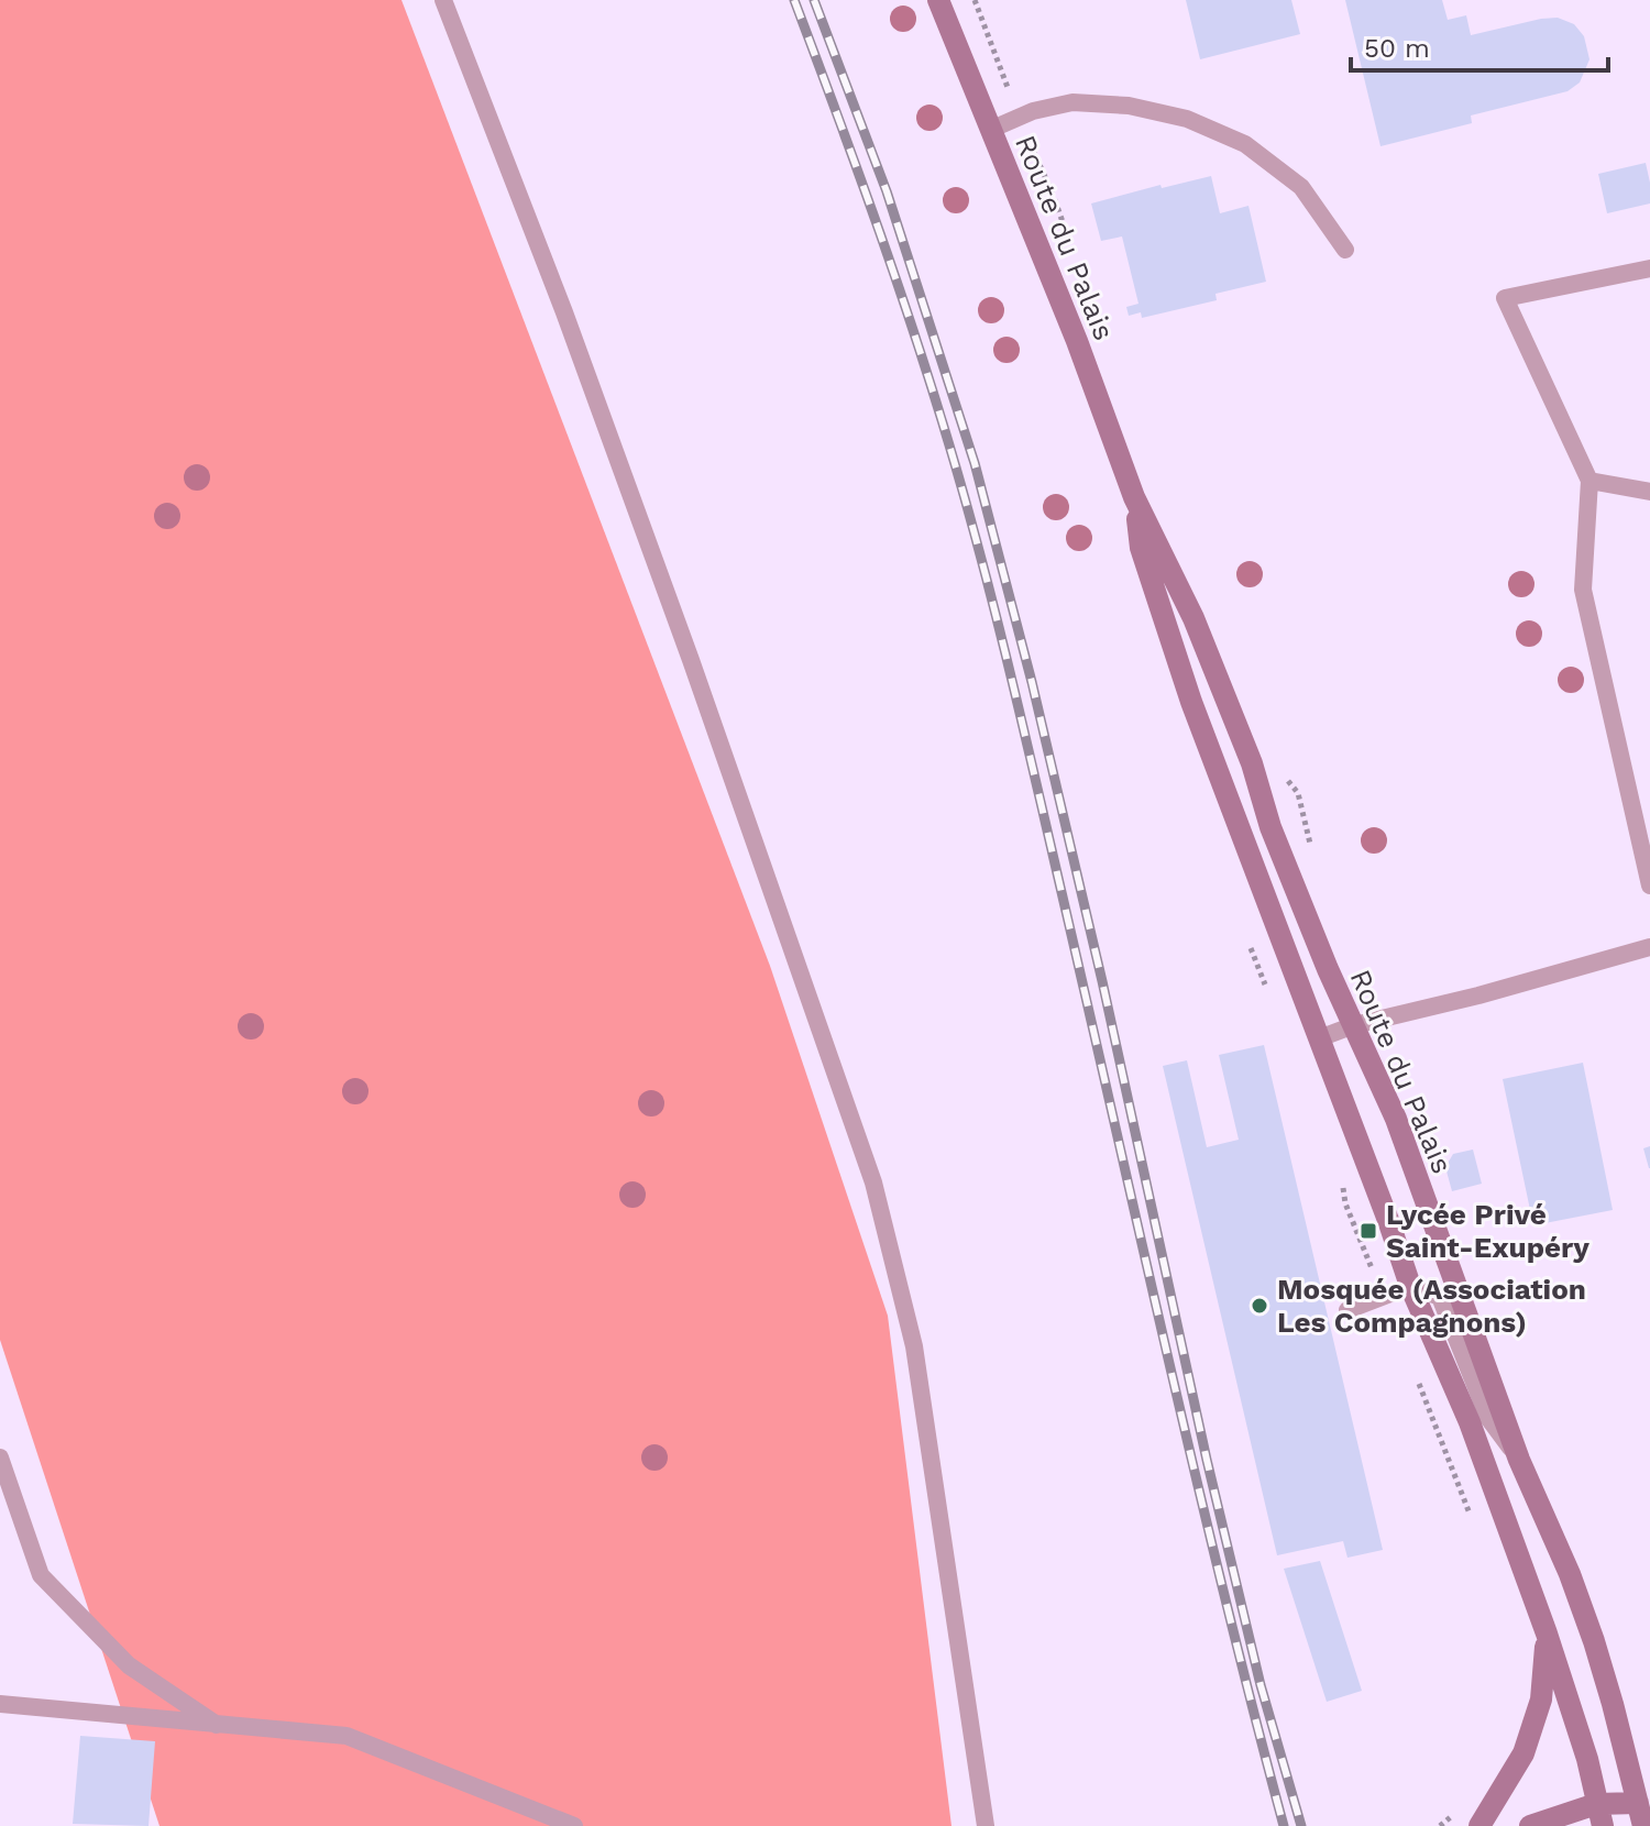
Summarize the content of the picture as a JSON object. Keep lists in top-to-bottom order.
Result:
{
  "streets": {
    "main road": ["Route du Palais"]
  },
  "places": {
    "transit": ["Lycée Privé Saint-Exupéry"],
    "other": ["Mosquée (Association Les Compagnons)"]
  },
  "scale_bar": "50 m"
}
